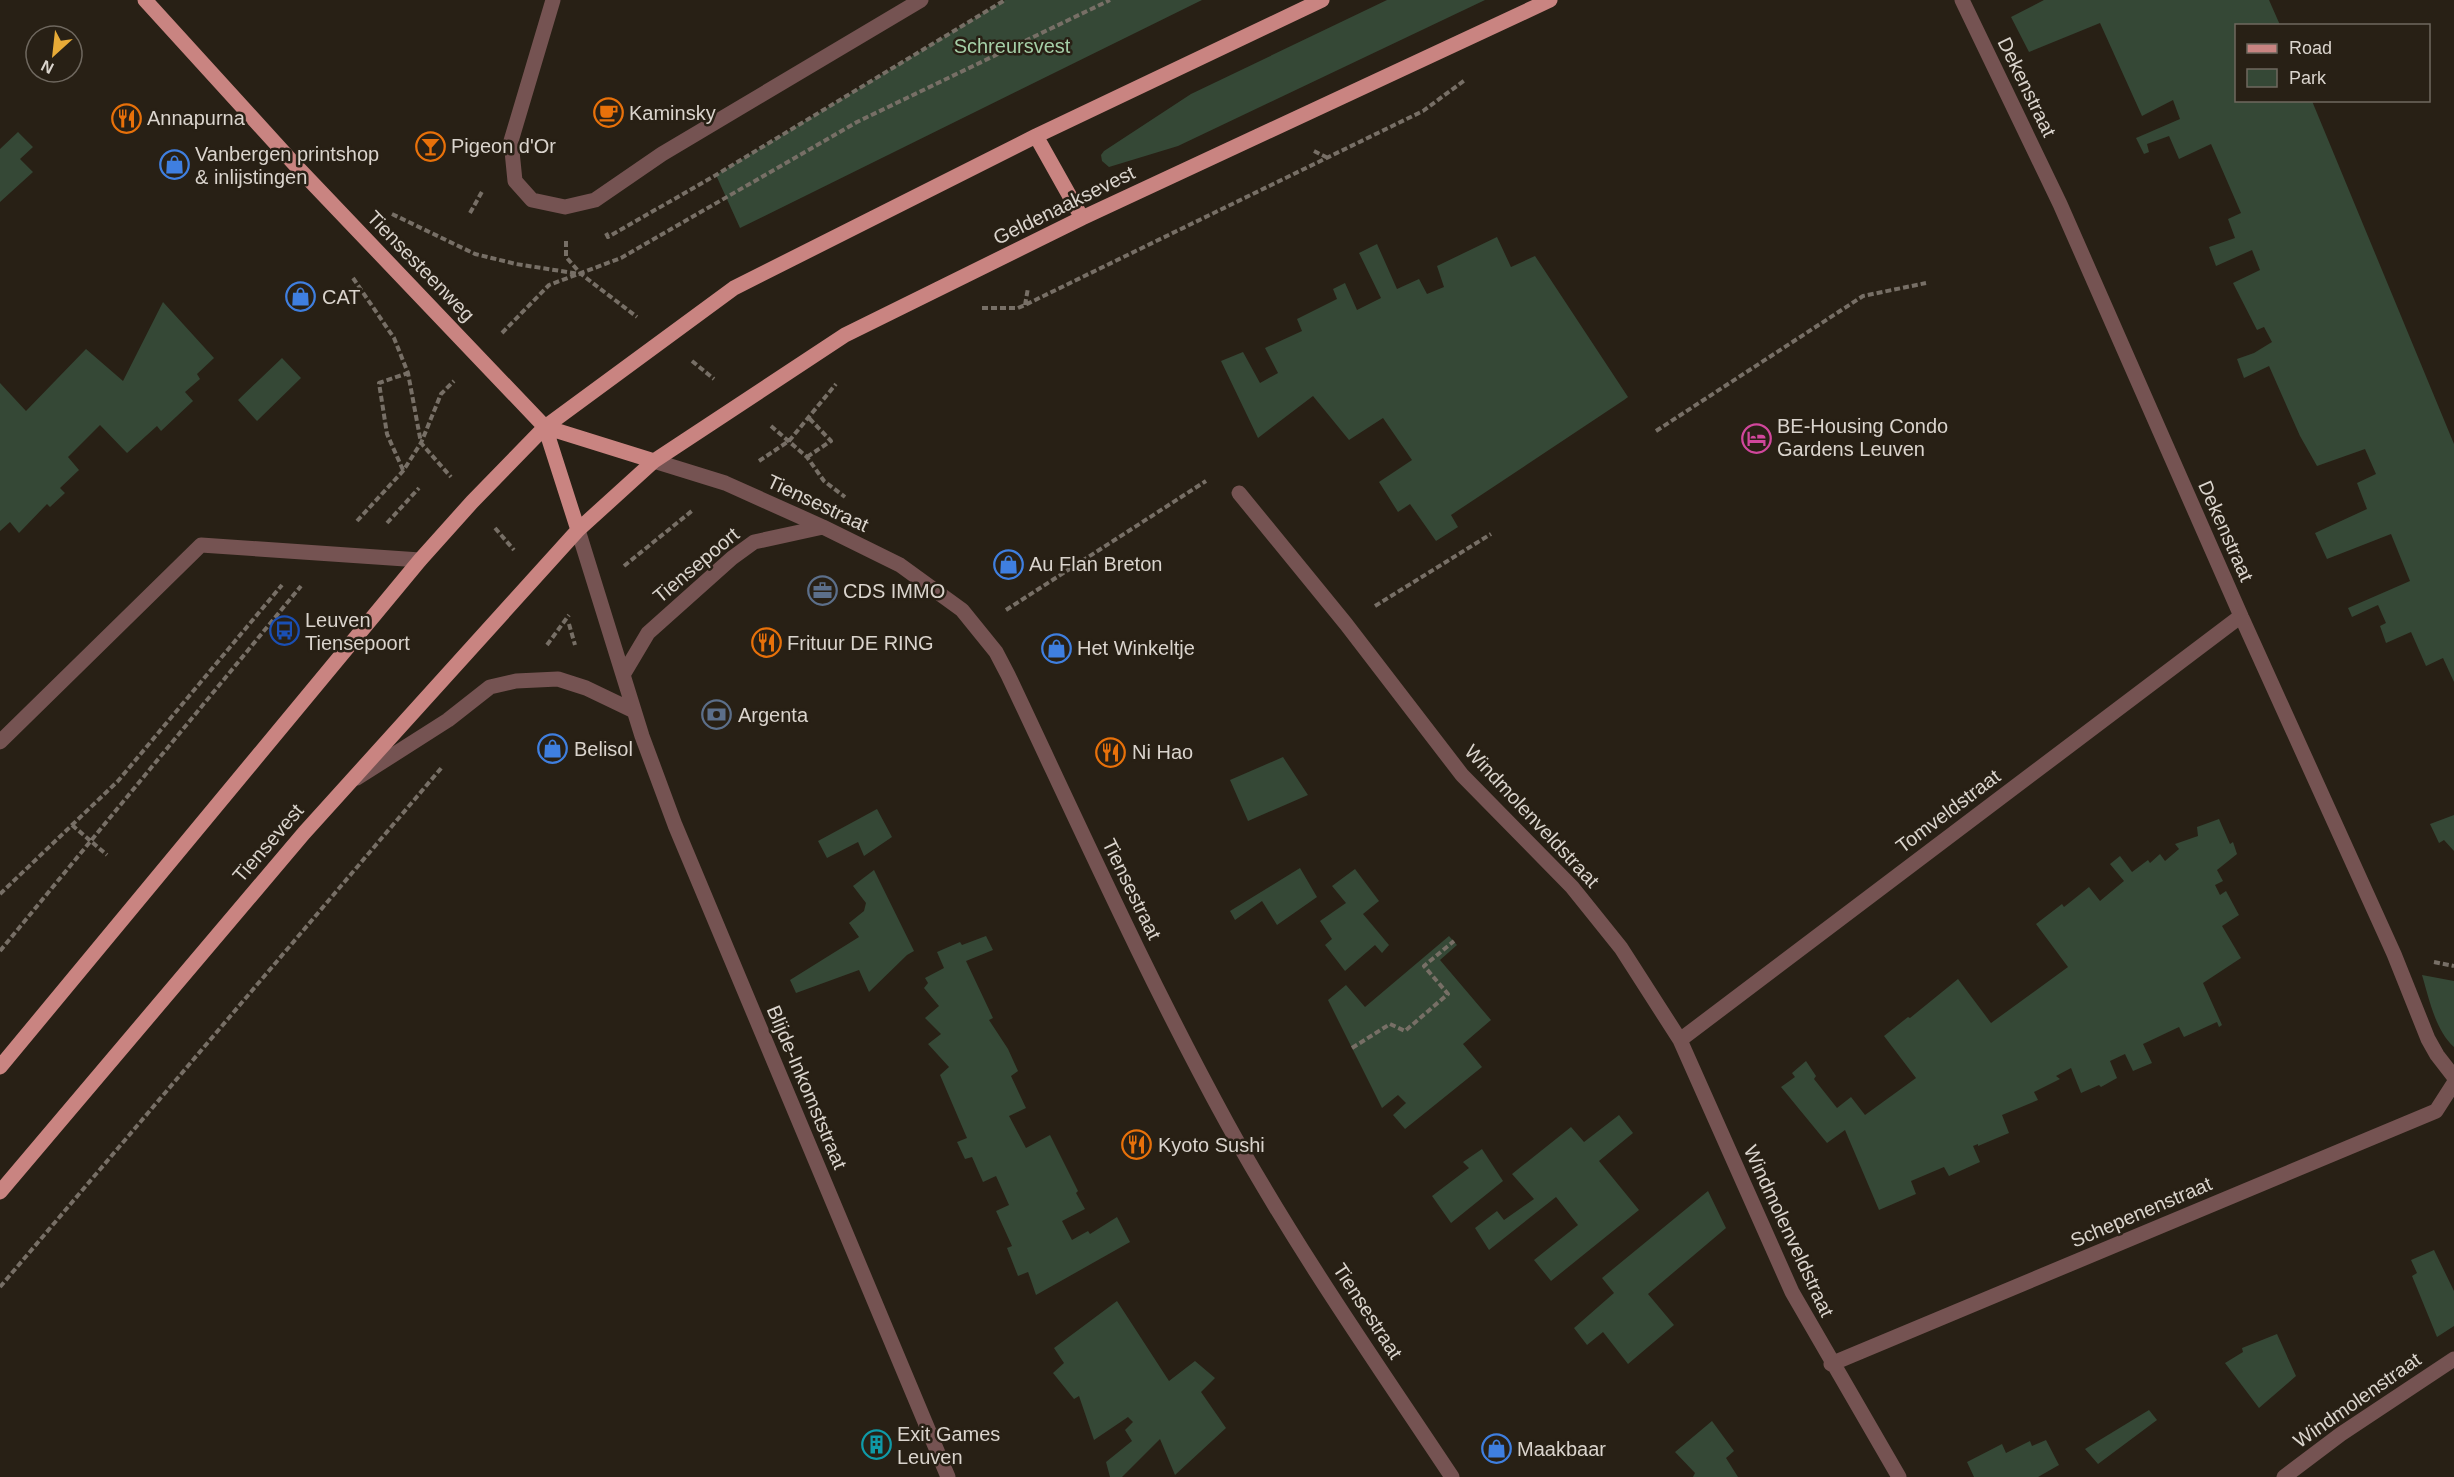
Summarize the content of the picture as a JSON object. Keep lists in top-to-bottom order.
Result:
{
  "streets": {
    "main road": ["Geldenaaksevest", "Tiensesteenweg", "Tiensevest"],
    "street": [
      "Dekenstraat",
      "Tiensestraat",
      "Tiensepoort",
      "Tomveldstraat",
      "Windmolenveldstraat",
      "Blijde-Inkomststraat",
      "Schepenenstraat",
      "Windmolenstraat"
    ]
  },
  "crossings": [
    ["Dekenstraat", "Tomveldstraat"],
    ["Geldenaaksevest", "Tiensestraat"],
    ["Tiensestraat", "Tiensepoort"],
    ["Tiensepoort", "Blijde-Inkomststraat"],
    ["Tomveldstraat", "Windmolenveldstraat"],
    ["Windmolenveldstraat", "Schepenenstraat"],
    ["Tiensevest", "Blijde-Inkomststraat"]
  ],
  "parks": ["Schreursvest"],
  "places": {
    "cafe": ["Kaminsky"],
    "restaurant": [
      "Annapurna",
      "Frituur DE RING",
      "Ni Hao",
      "Kyoto Sushi"
    ],
    "bar": ["Pigeon d'Or"],
    "shop": [
      "Vanbergen printshop & inlijstingen",
      "CAT",
      "Au Flan Breton",
      "Het Winkeltje",
      "Belisol",
      "Maakbaar"
    ],
    "hotel": ["BE-Housing Condo Gardens Leuven"],
    "office": ["CDS IMMO"],
    "bus stop": ["Leuven Tiensepoort"],
    "bank": ["Argenta"],
    "building": ["Exit Games Leuven"]
  },
  "legend": ["Road", "Park"],
  "north": "bottom left"
}
